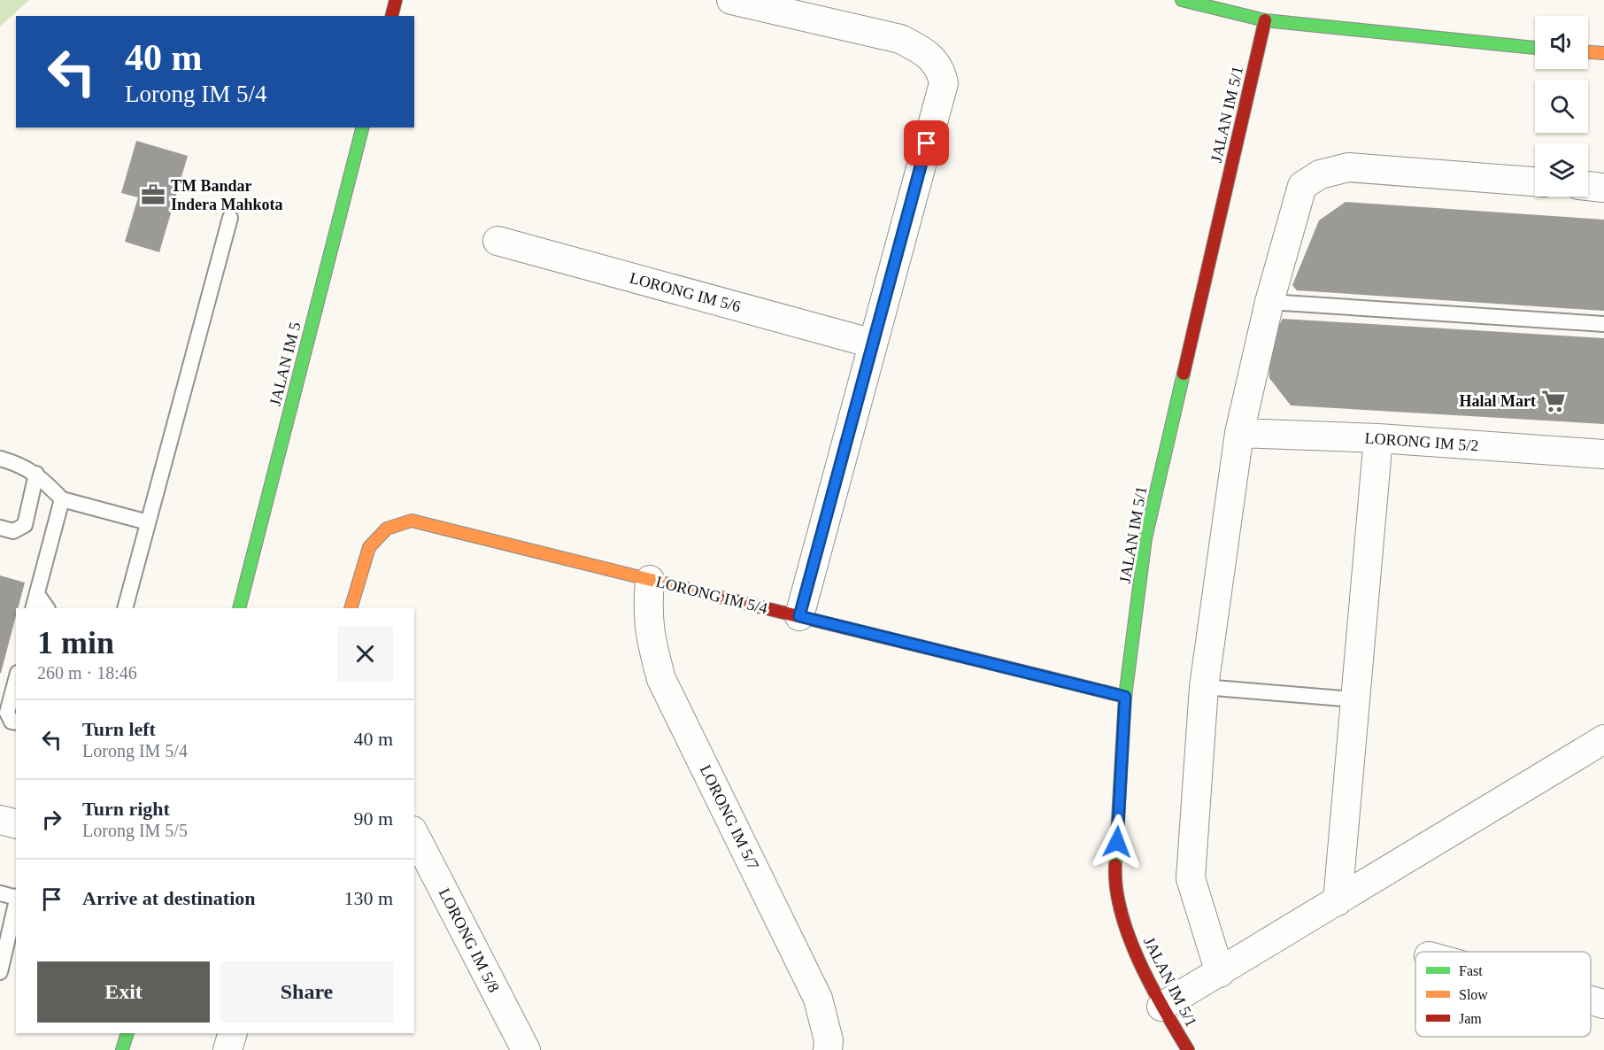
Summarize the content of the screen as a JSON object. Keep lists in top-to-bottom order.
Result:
{
  "streets": {
    "street": [
      "JALAN IM 5/1",
      "LORONG IM 5/6",
      "JALAN IM 5",
      "LORONG IM 5/2",
      "LORONG IM 5/4",
      "LORONG IM 5/7",
      "LORONG IM 5/8"
    ]
  },
  "crossings": [
    ["JALAN IM 5/1", "LORONG IM 5/4"],
    ["LORONG IM 5/4", "LORONG IM 5/7"]
  ],
  "places": {
    "office": ["TM Bandar Indera Mahkota"],
    "supermarket": ["Halal Mart"]
  },
  "legend": ["Fast", "Slow", "Jam"],
  "page": {
    "turn": ["40 m", "Lorong IM 5/4"],
    "heading": ["1 min", "260 m · 18:46"],
    "list": [
      {
        "name": "Turn left",
        "note": "Lorong IM 5/4",
        "value": "40 m"
      },
      {
        "name": "Turn right",
        "note": "Lorong IM 5/5",
        "value": "90 m"
      },
      {
        "name": "Arrive at destination",
        "value": "130 m"
      }
    ],
    "buttons": ["Exit", "Share"]
  }
}
